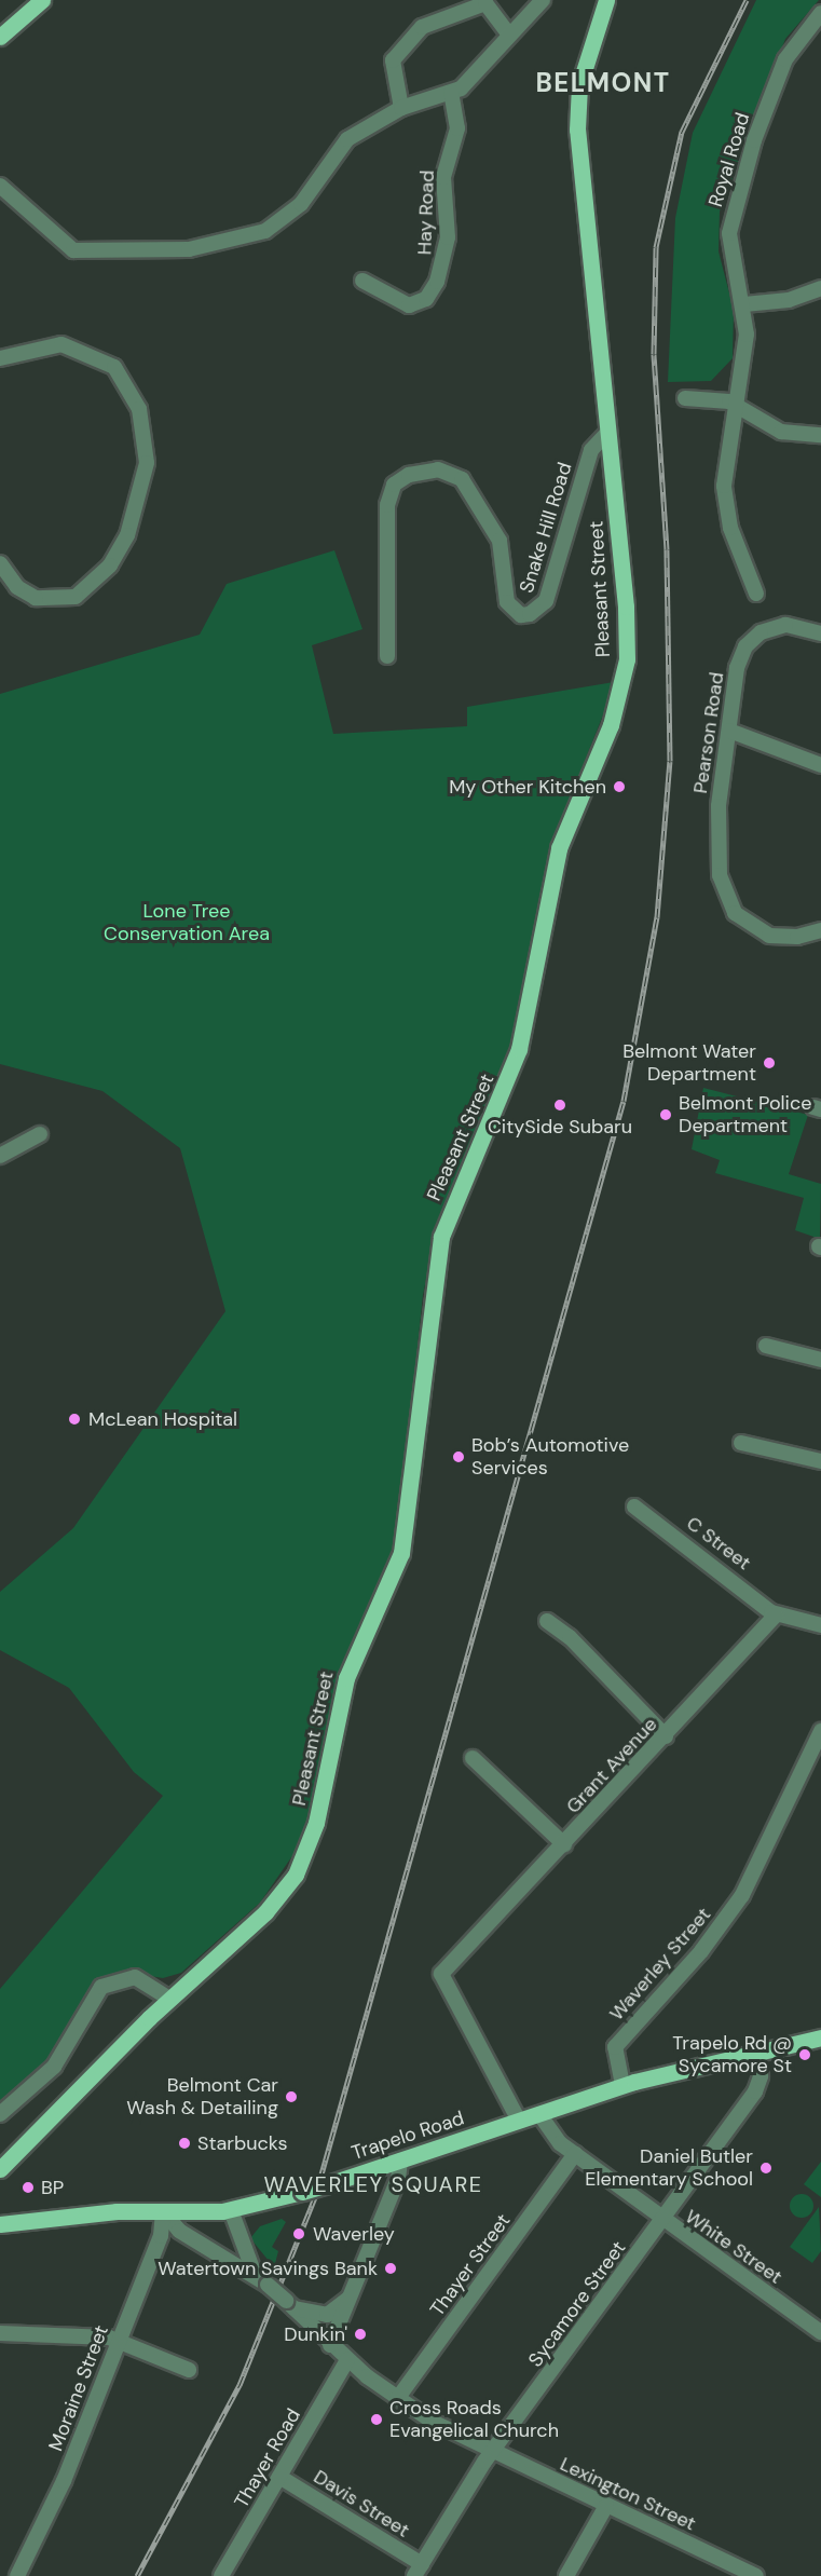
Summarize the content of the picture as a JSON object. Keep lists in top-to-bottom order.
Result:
{
  "streets": {
    "main road": ["Pleasant Street", "Trapelo Road"],
    "street": [
      "Royal Road",
      "Hay Road",
      "Snake Hill Road",
      "Pearson Road",
      "C Street",
      "Grant Avenue",
      "Waverley Street",
      "White Street",
      "Thayer Street",
      "Sycamore Street",
      "Moraine Street",
      "Thayer Road",
      "Lexington Street",
      "Davis Street"
    ]
  },
  "crossings": [
    ["Snake Hill Road", "Pleasant Street"],
    ["C Street", "Grant Avenue"],
    ["Grant Avenue", "Trapelo Road"],
    ["Waverley Street", "Trapelo Road"],
    ["Trapelo Road", "White Street"],
    ["Trapelo Road", "Sycamore Street"],
    ["Trapelo Road", "Moraine Street"],
    ["Trapelo Road", "Lexington Street"],
    ["White Street", "Thayer Street"],
    ["White Street", "Sycamore Street"],
    ["Thayer Street", "Lexington Street"],
    ["Sycamore Street", "Lexington Street"],
    ["Sycamore Street", "Davis Street"],
    ["Moraine Street", "Lexington Street"],
    ["Thayer Road", "Lexington Street"],
    ["Thayer Road", "Davis Street"]
  ],
  "districts": ["BELMONT", "WAVERLEY SQUARE"],
  "parks": ["Lone Tree Conservation Area"],
  "places": [
    "My Other Kitchen",
    "Belmont Water Department",
    "CitySide Subaru",
    "Belmont Police Department",
    "McLean Hospital",
    "Bob’s Automotive Services",
    "Trapelo Rd @ Sycamore St",
    "Belmont Car Wash & Detailing",
    "Starbucks",
    "Daniel Butler Elementary School",
    "BP",
    "Waverley",
    "Watertown Savings Bank",
    "Dunkin'",
    "Cross Roads Evangelical Church"
  ]
}
